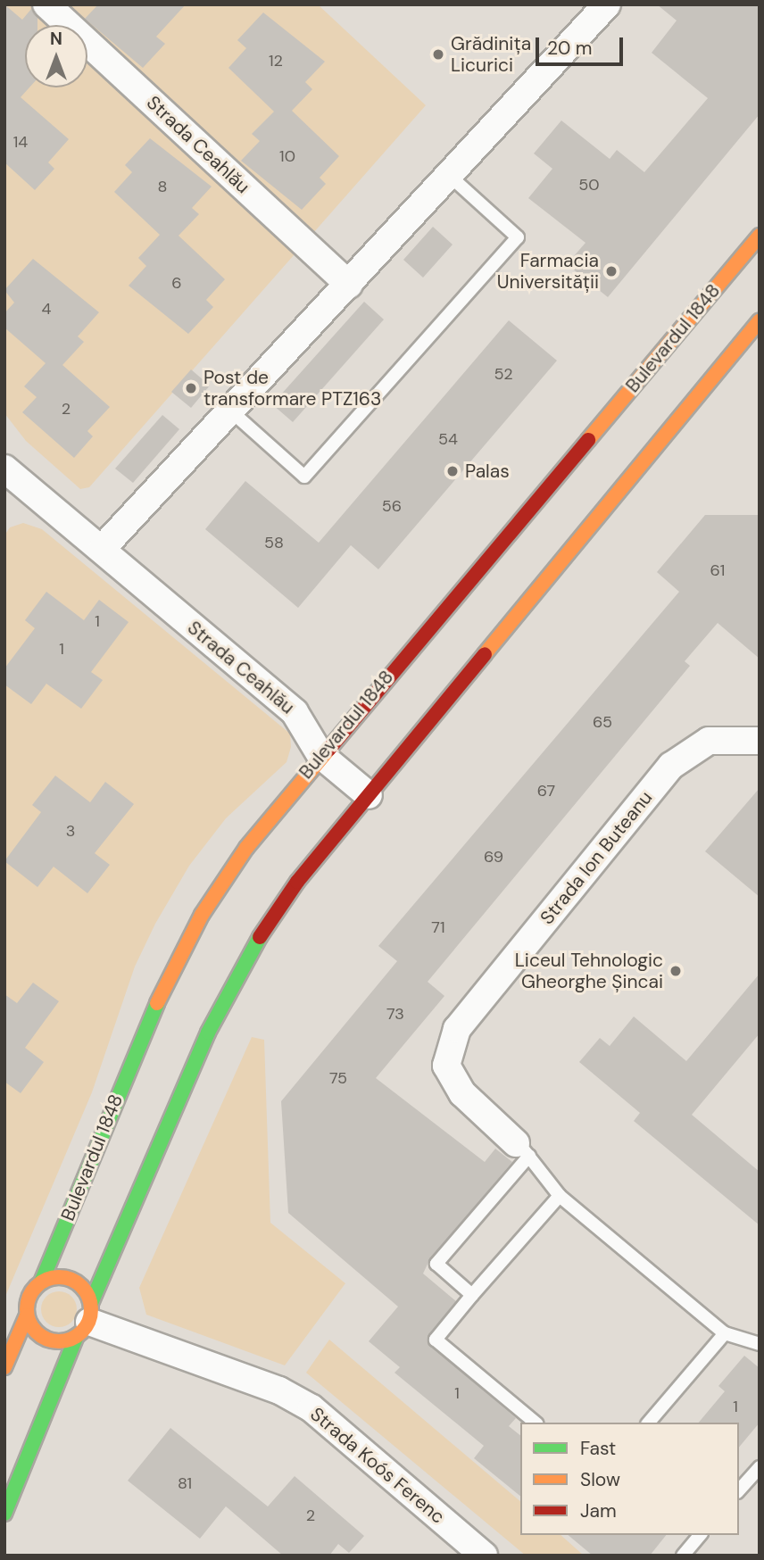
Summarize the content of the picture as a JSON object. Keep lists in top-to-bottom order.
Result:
{
  "streets": {
    "street": [
      "Strada Ceahlău",
      "Bulevardul 1848",
      "Strada Ion Buteanu",
      "Strada Koós Ferenc"
    ]
  },
  "crossings": [
    ["Strada Ceahlău", "Bulevardul 1848"],
    ["Bulevardul 1848", "Strada Koós Ferenc"]
  ],
  "places": [
    "Grădinița Licurici",
    "Farmacia Universității",
    "Post de transformare PTZ163",
    "Palas",
    "Liceul Tehnologic Gheorghe Șincai"
  ],
  "house_numbers": [
    "12",
    "14",
    "10",
    "50",
    "8",
    "6",
    "4",
    "52",
    "2",
    "54",
    "56",
    "58",
    "61",
    "1",
    "1",
    "65",
    "67",
    "3",
    "69",
    "71",
    "73",
    "75",
    "1",
    "1",
    "81",
    "2"
  ],
  "legend": ["Fast", "Slow", "Jam"],
  "scale_bar": "20 m",
  "north": "top"
}
